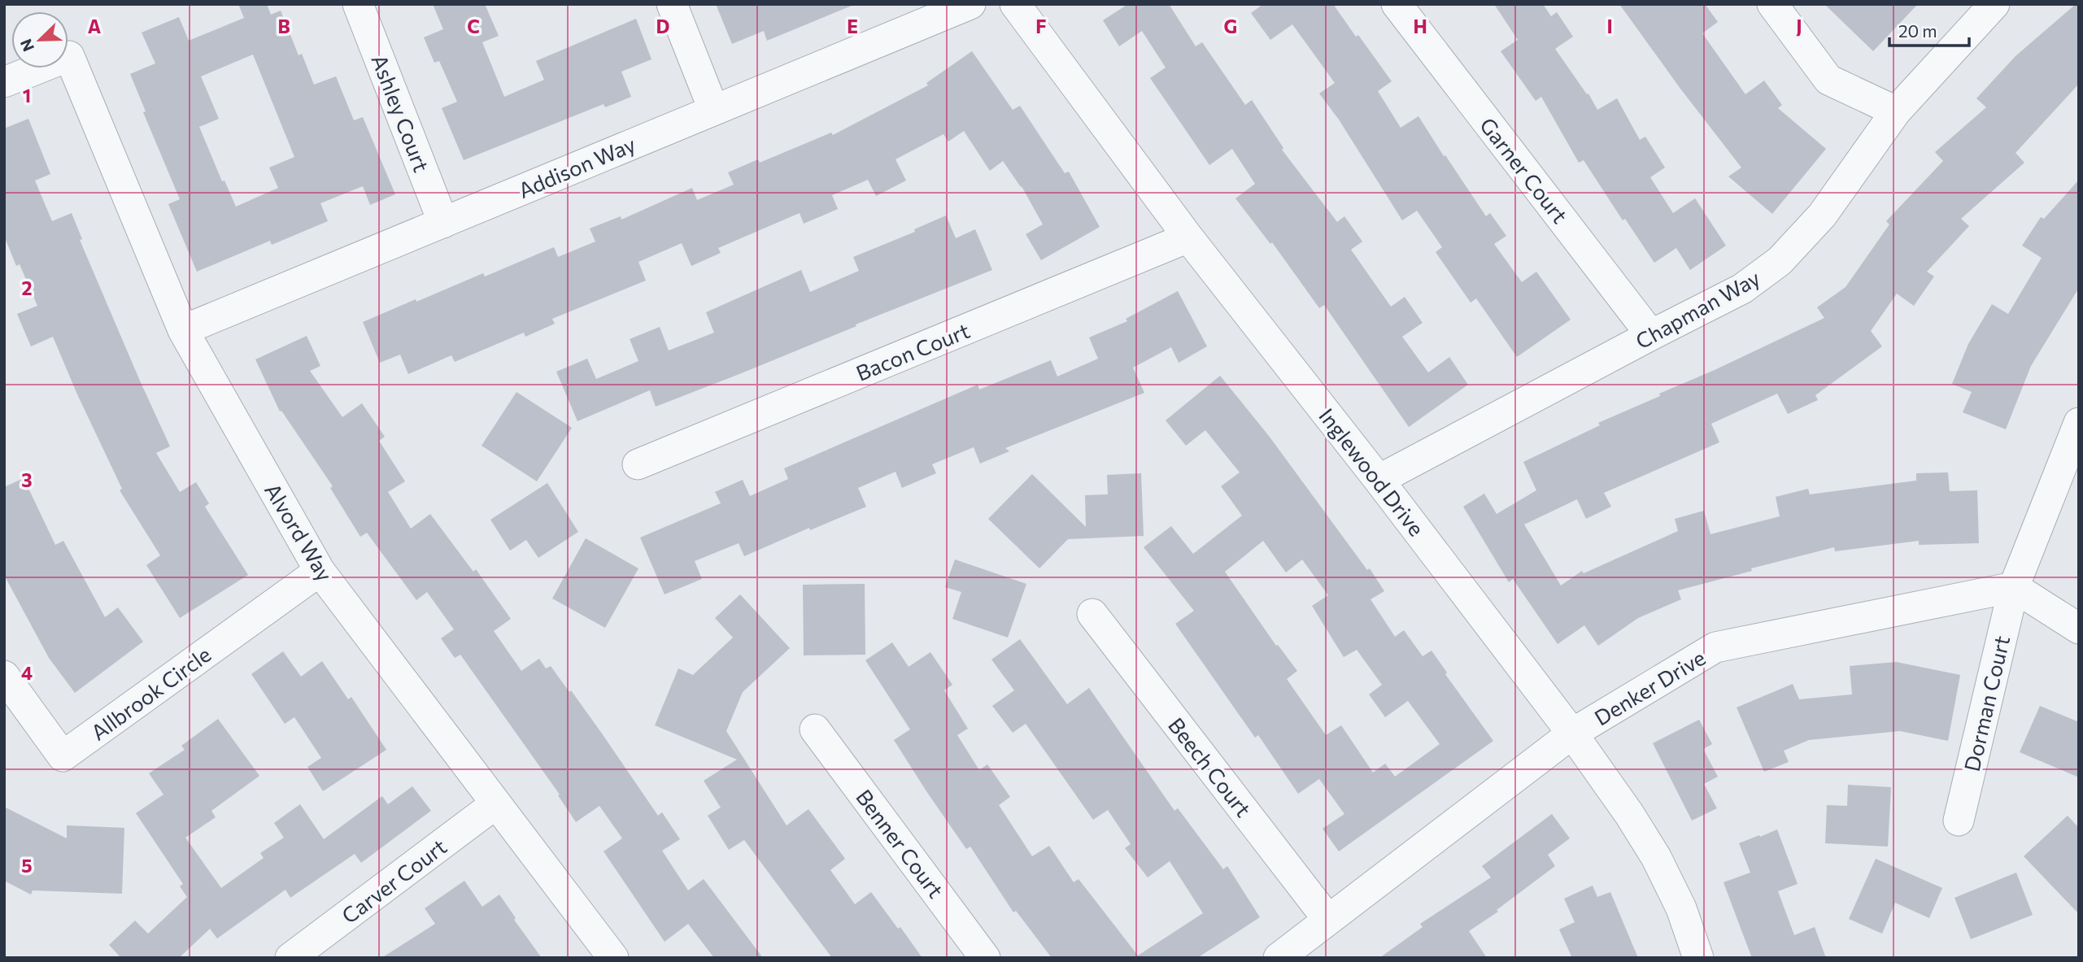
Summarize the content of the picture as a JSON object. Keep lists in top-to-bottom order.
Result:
{
  "streets": {
    "street": [
      "Ashley Court",
      "Addison Way",
      "Garner Court",
      "Chapman Way",
      "Bacon Court",
      "Inglewood Drive",
      "Alvord Way",
      "Denker Drive",
      "Allbrook Circle",
      "Dorman Court",
      "Beech Court",
      "Benner Court",
      "Carver Court"
    ]
  },
  "crossings": [
    ["Ashley Court", "Addison Way"],
    ["Addison Way", "Alvord Way"],
    ["Garner Court", "Chapman Way"],
    ["Chapman Way", "Inglewood Drive"],
    ["Bacon Court", "Inglewood Drive"],
    ["Inglewood Drive", "Denker Drive"],
    ["Alvord Way", "Allbrook Circle"],
    ["Alvord Way", "Carver Court"],
    ["Denker Drive", "Dorman Court"],
    ["Denker Drive", "Beech Court"]
  ],
  "scale_bar": "20 m",
  "north": "bottom left",
  "grid": {
    "columns": [
      "A",
      "B",
      "C",
      "D",
      "E",
      "F",
      "G",
      "H",
      "I",
      "J"
    ],
    "rows": [
      "1",
      "2",
      "3",
      "4",
      "5"
    ]
  }
}
